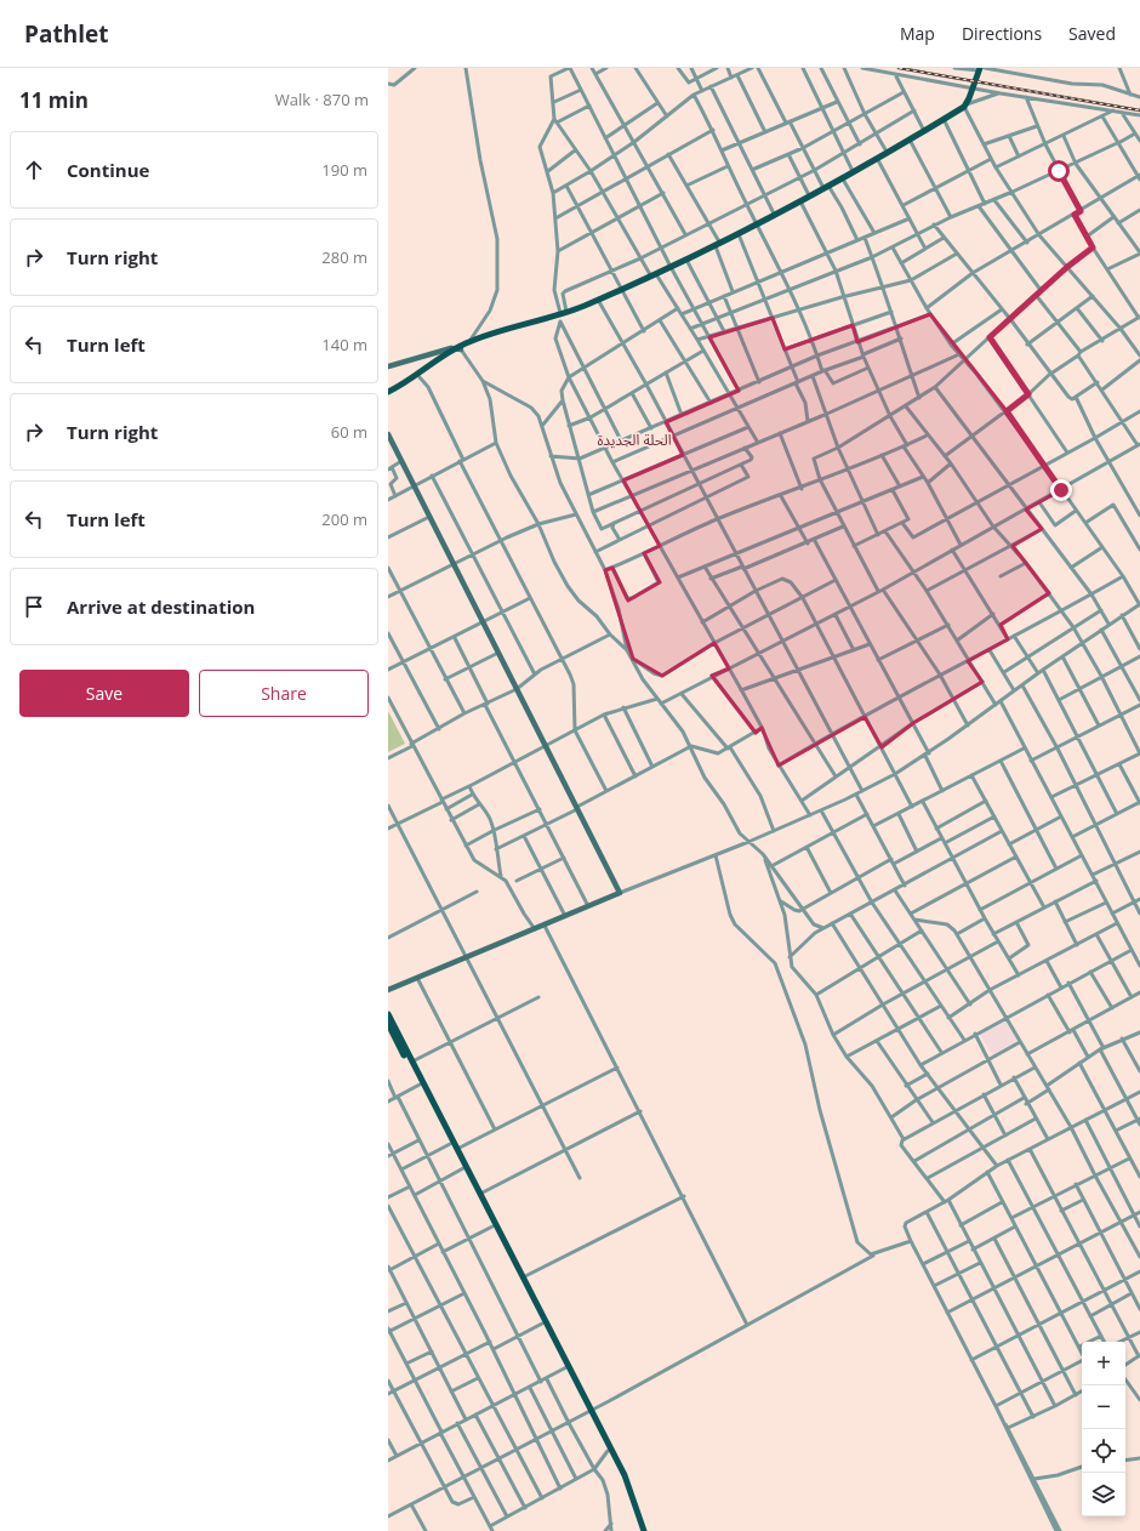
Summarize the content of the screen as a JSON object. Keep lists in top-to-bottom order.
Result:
{
  "districts": ["الحلة الجديدة"],
  "page": {
    "header": "Pathlet",
    "nav": ["Map", "Directions", "Saved"],
    "heading": ["11 min", "Walk · 870 m"],
    "list": [
      ["Continue", "190 m"],
      ["Turn right", "280 m"],
      ["Turn left", "140 m"],
      ["Turn right", "60 m"],
      ["Turn left", "200 m"],
      "Arrive at destination"
    ],
    "buttons": ["Save", "Share"],
    "map_buttons": ["+", "−"]
  }
}
